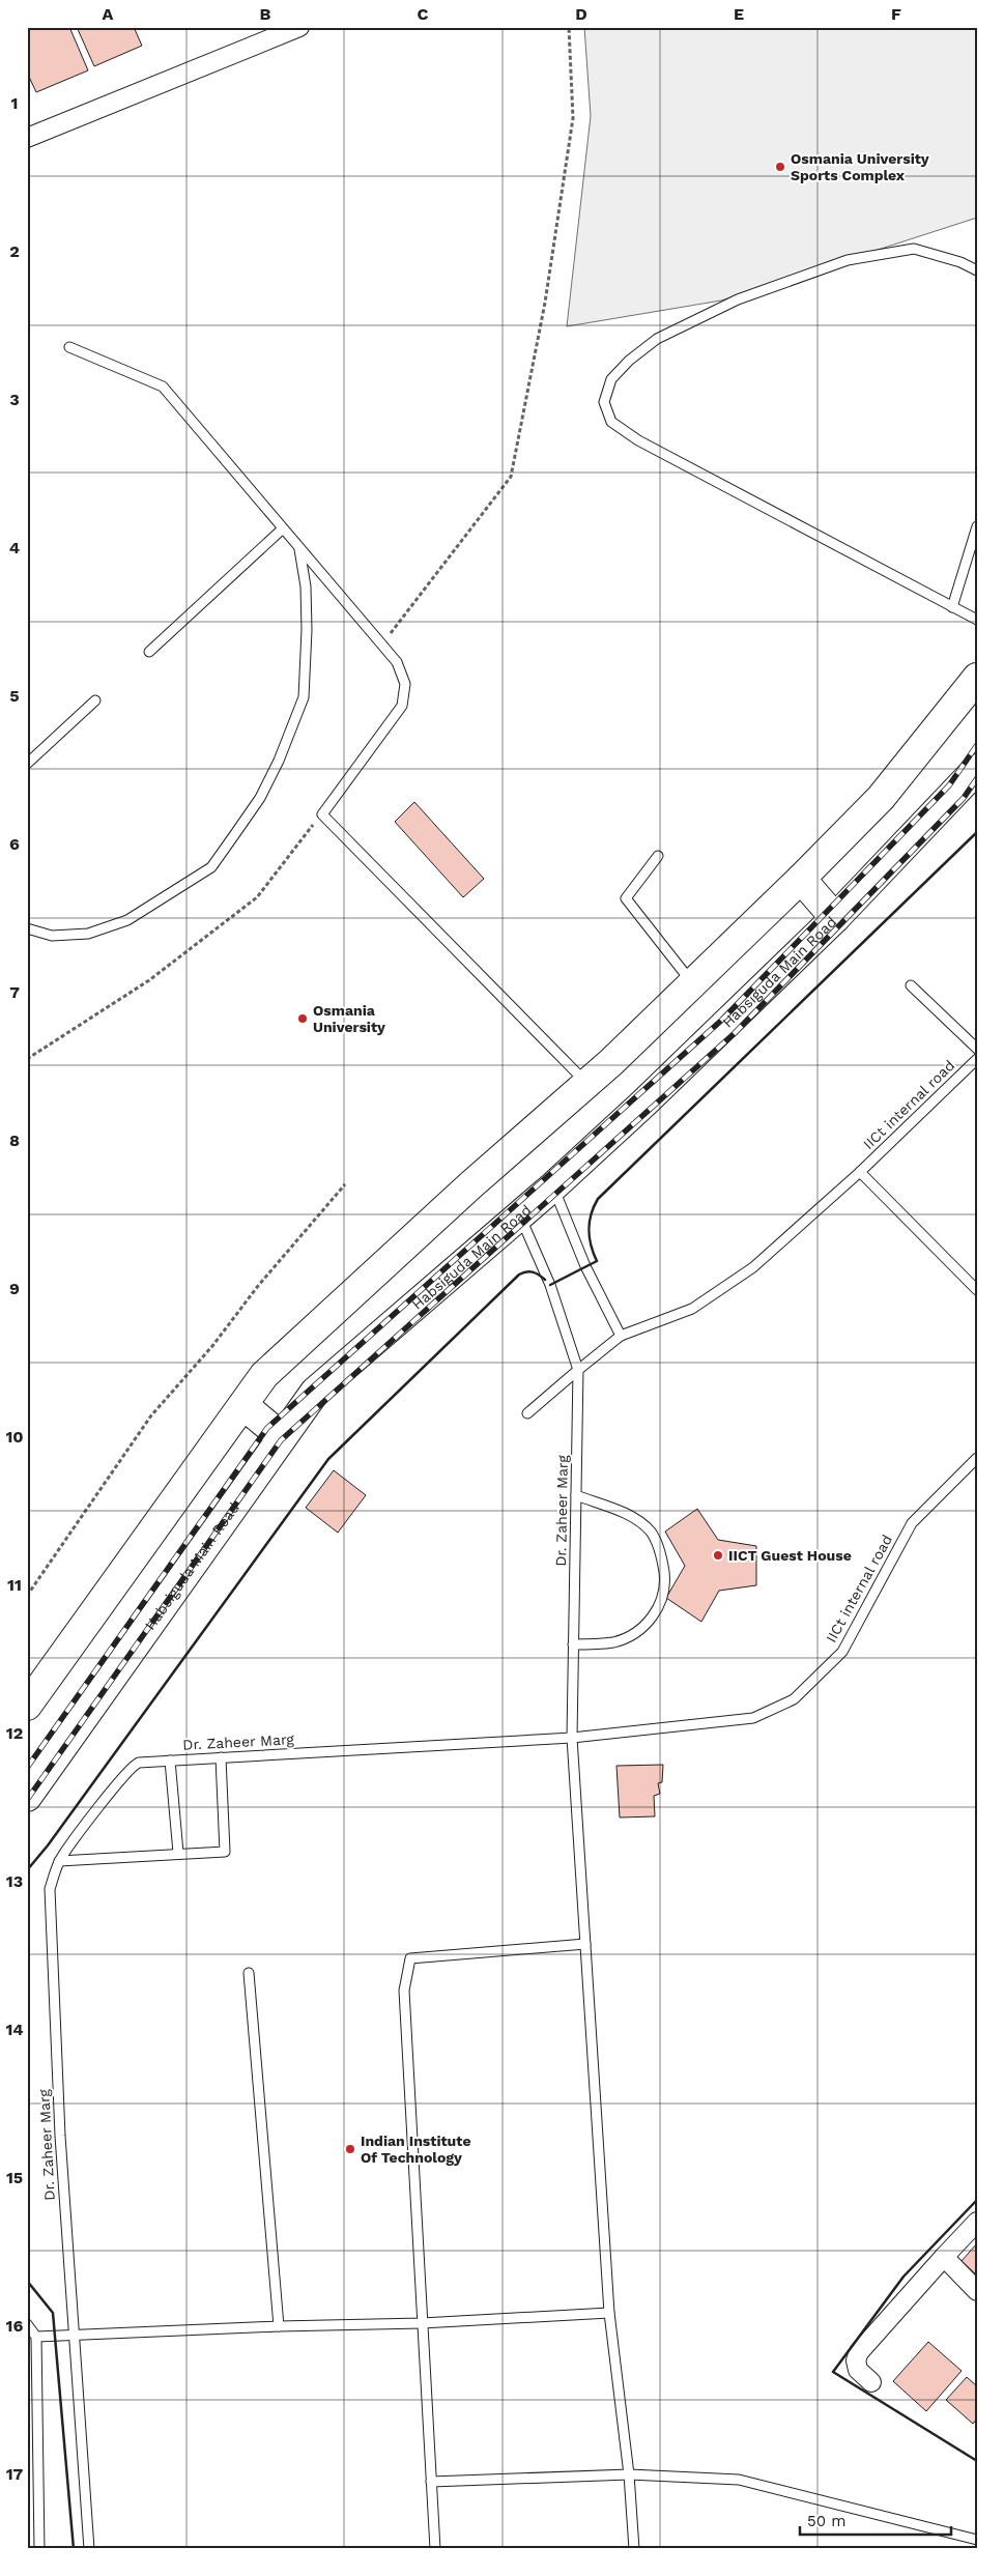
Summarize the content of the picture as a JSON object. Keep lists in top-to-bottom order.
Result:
{
  "streets": {
    "main road": ["Habsiguda Main Road"],
    "lane": ["IICt internal road", "Dr. Zaheer Marg"]
  },
  "crossings": [
    ["Habsiguda Main Road", "Dr. Zaheer Marg"],
    ["IICt internal road", "Dr. Zaheer Marg"]
  ],
  "places": [
    "Osmania University Sports Complex",
    "Osmania University",
    "IICT Guest House",
    "Indian Institute Of Technology"
  ],
  "scale_bar": "50 m",
  "grid": {
    "columns": [
      "A",
      "B",
      "C",
      "D",
      "E",
      "F"
    ],
    "rows": [
      "1",
      "2",
      "3",
      "4",
      "5",
      "6",
      "7",
      "8",
      "9",
      "10",
      "11",
      "12",
      "13",
      "14",
      "15",
      "16",
      "17"
    ]
  }
}
